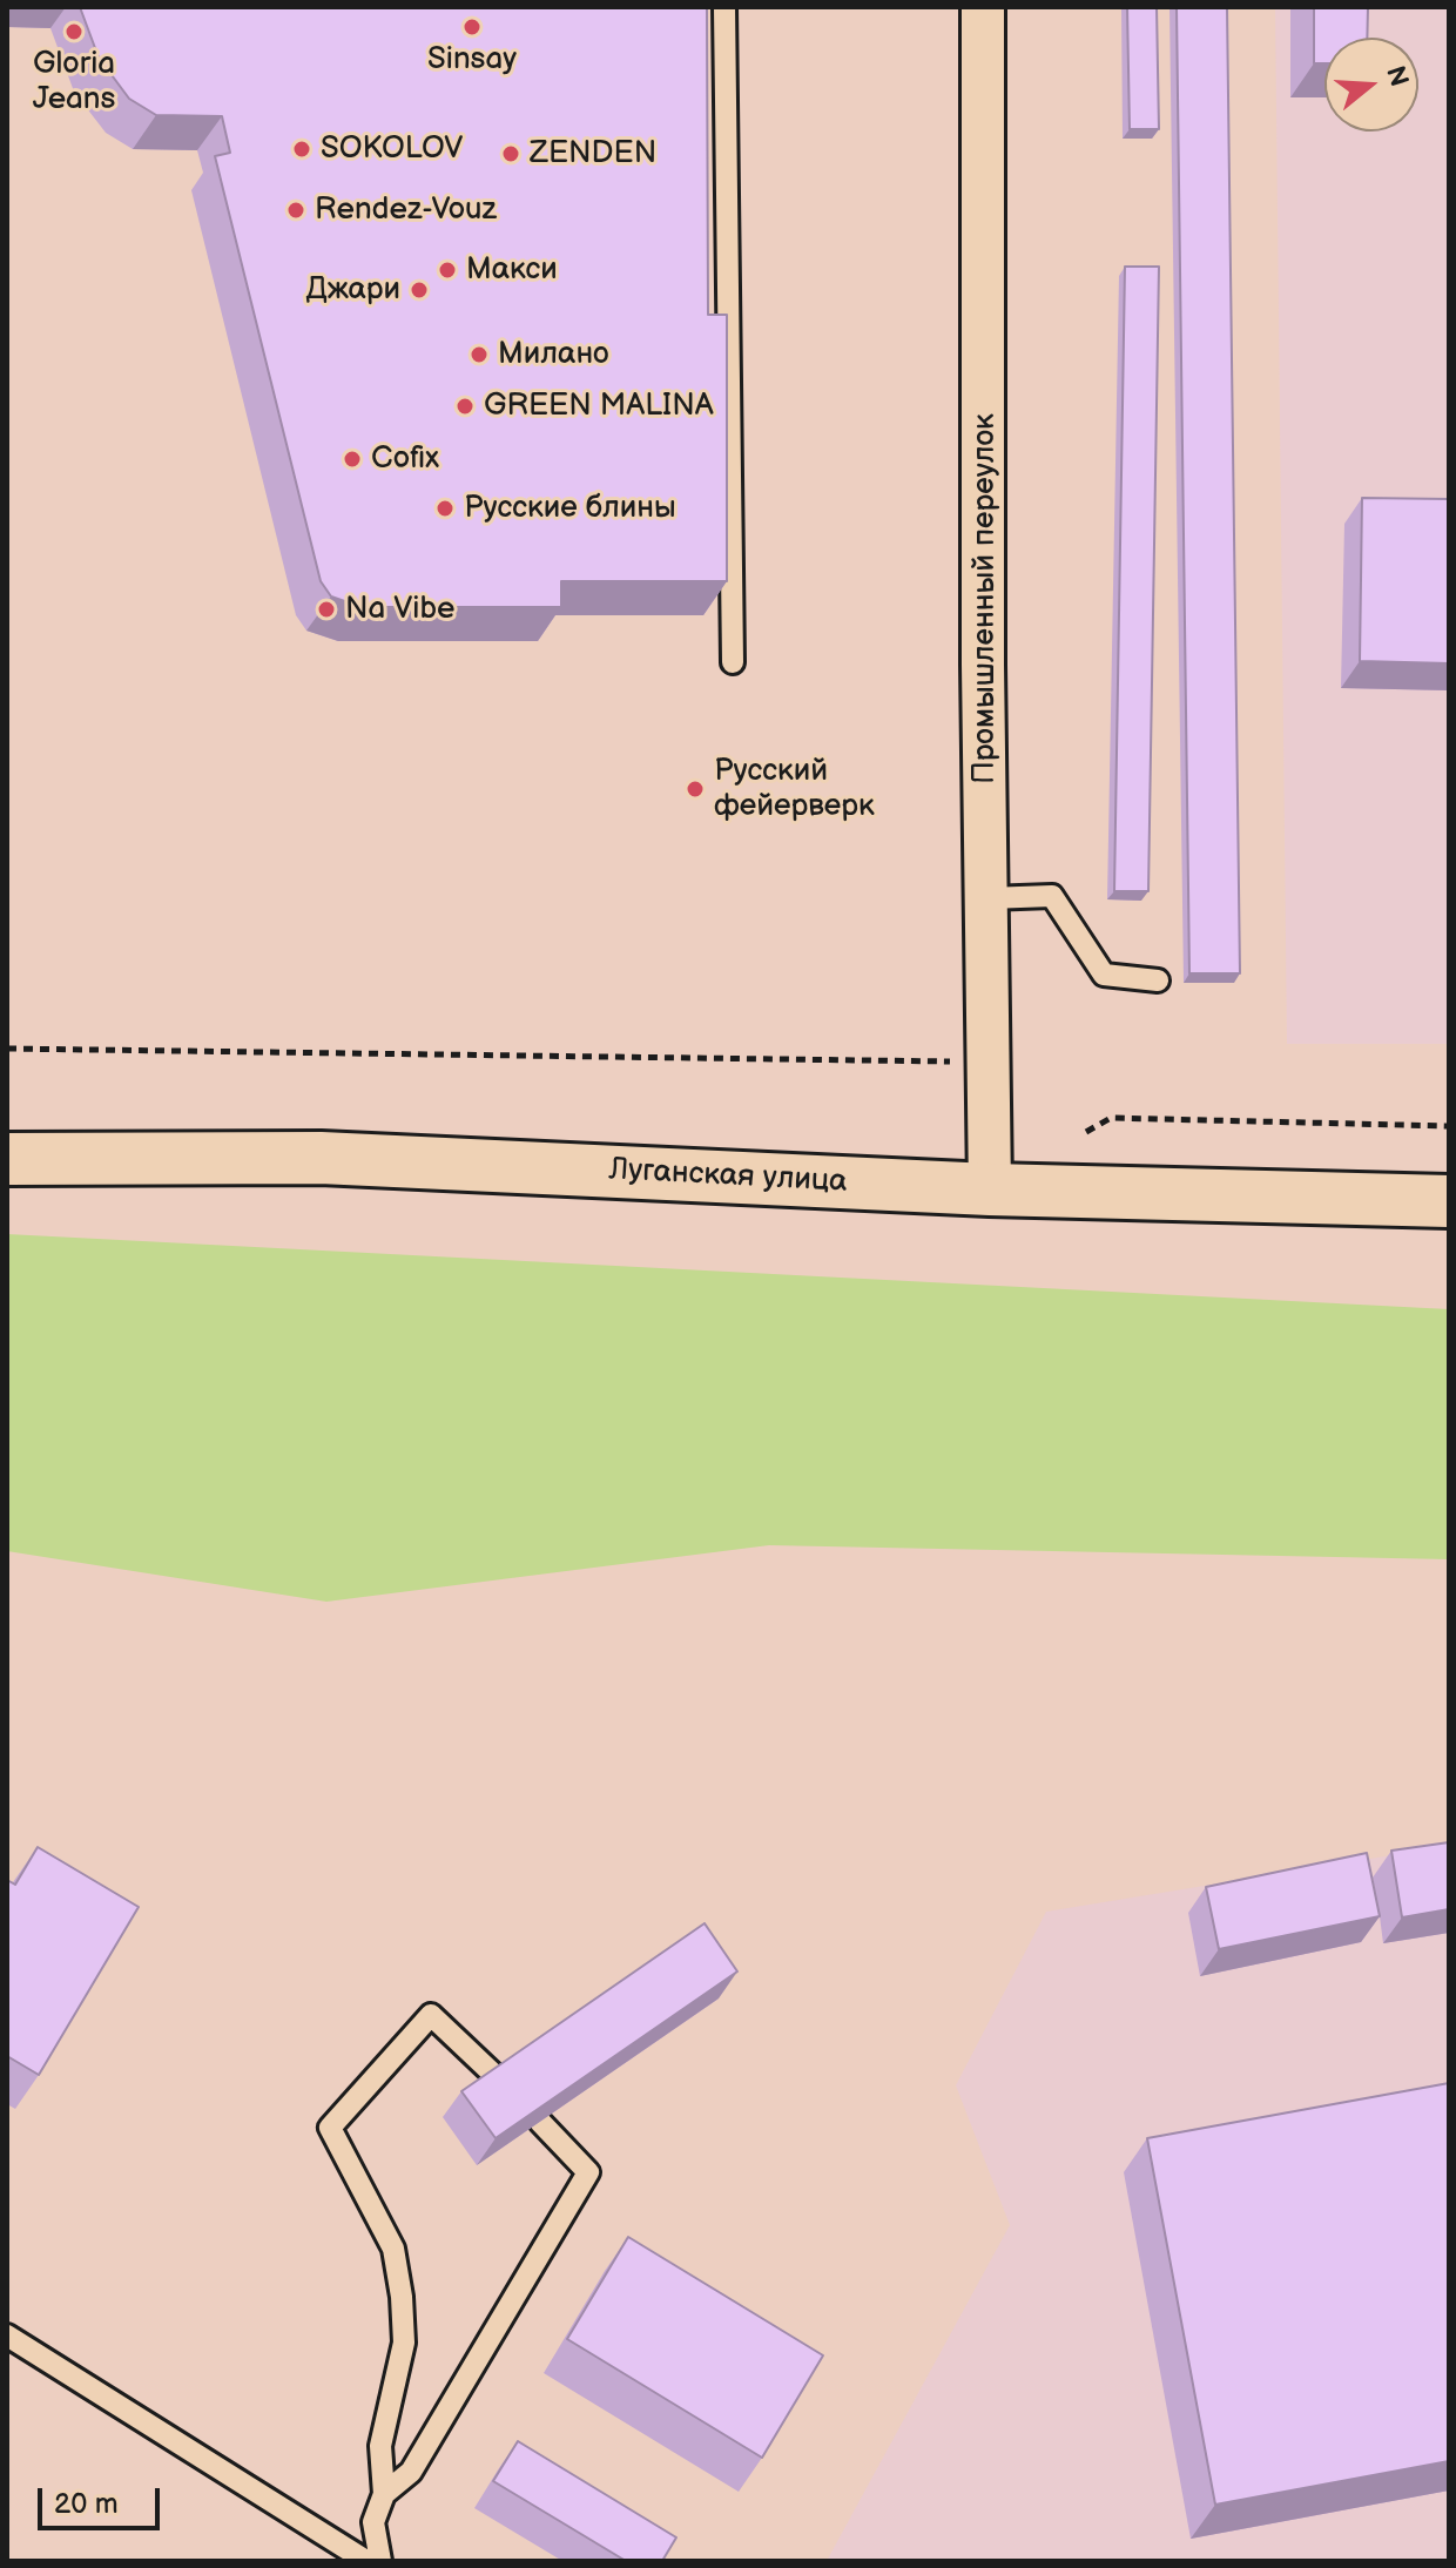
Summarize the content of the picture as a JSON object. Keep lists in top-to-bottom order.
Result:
{
  "streets": {
    "highway": ["Луганская улица"],
    "street": ["Промышленный переулок"]
  },
  "crossings": [
    ["Промышленный переулок", "Луганская улица"]
  ],
  "places": [
    "Sinsay",
    "Gloria Jeans",
    "SOKOLOV",
    "ZENDEN",
    "Rendez-Vouz",
    "Макси",
    "Джари",
    "Милано",
    "GREEN MALINA",
    "Cofix",
    "Русские блины",
    "Na Vibe",
    "Русский фейерверк"
  ],
  "scale_bar": "20 m",
  "north": "right"
}
